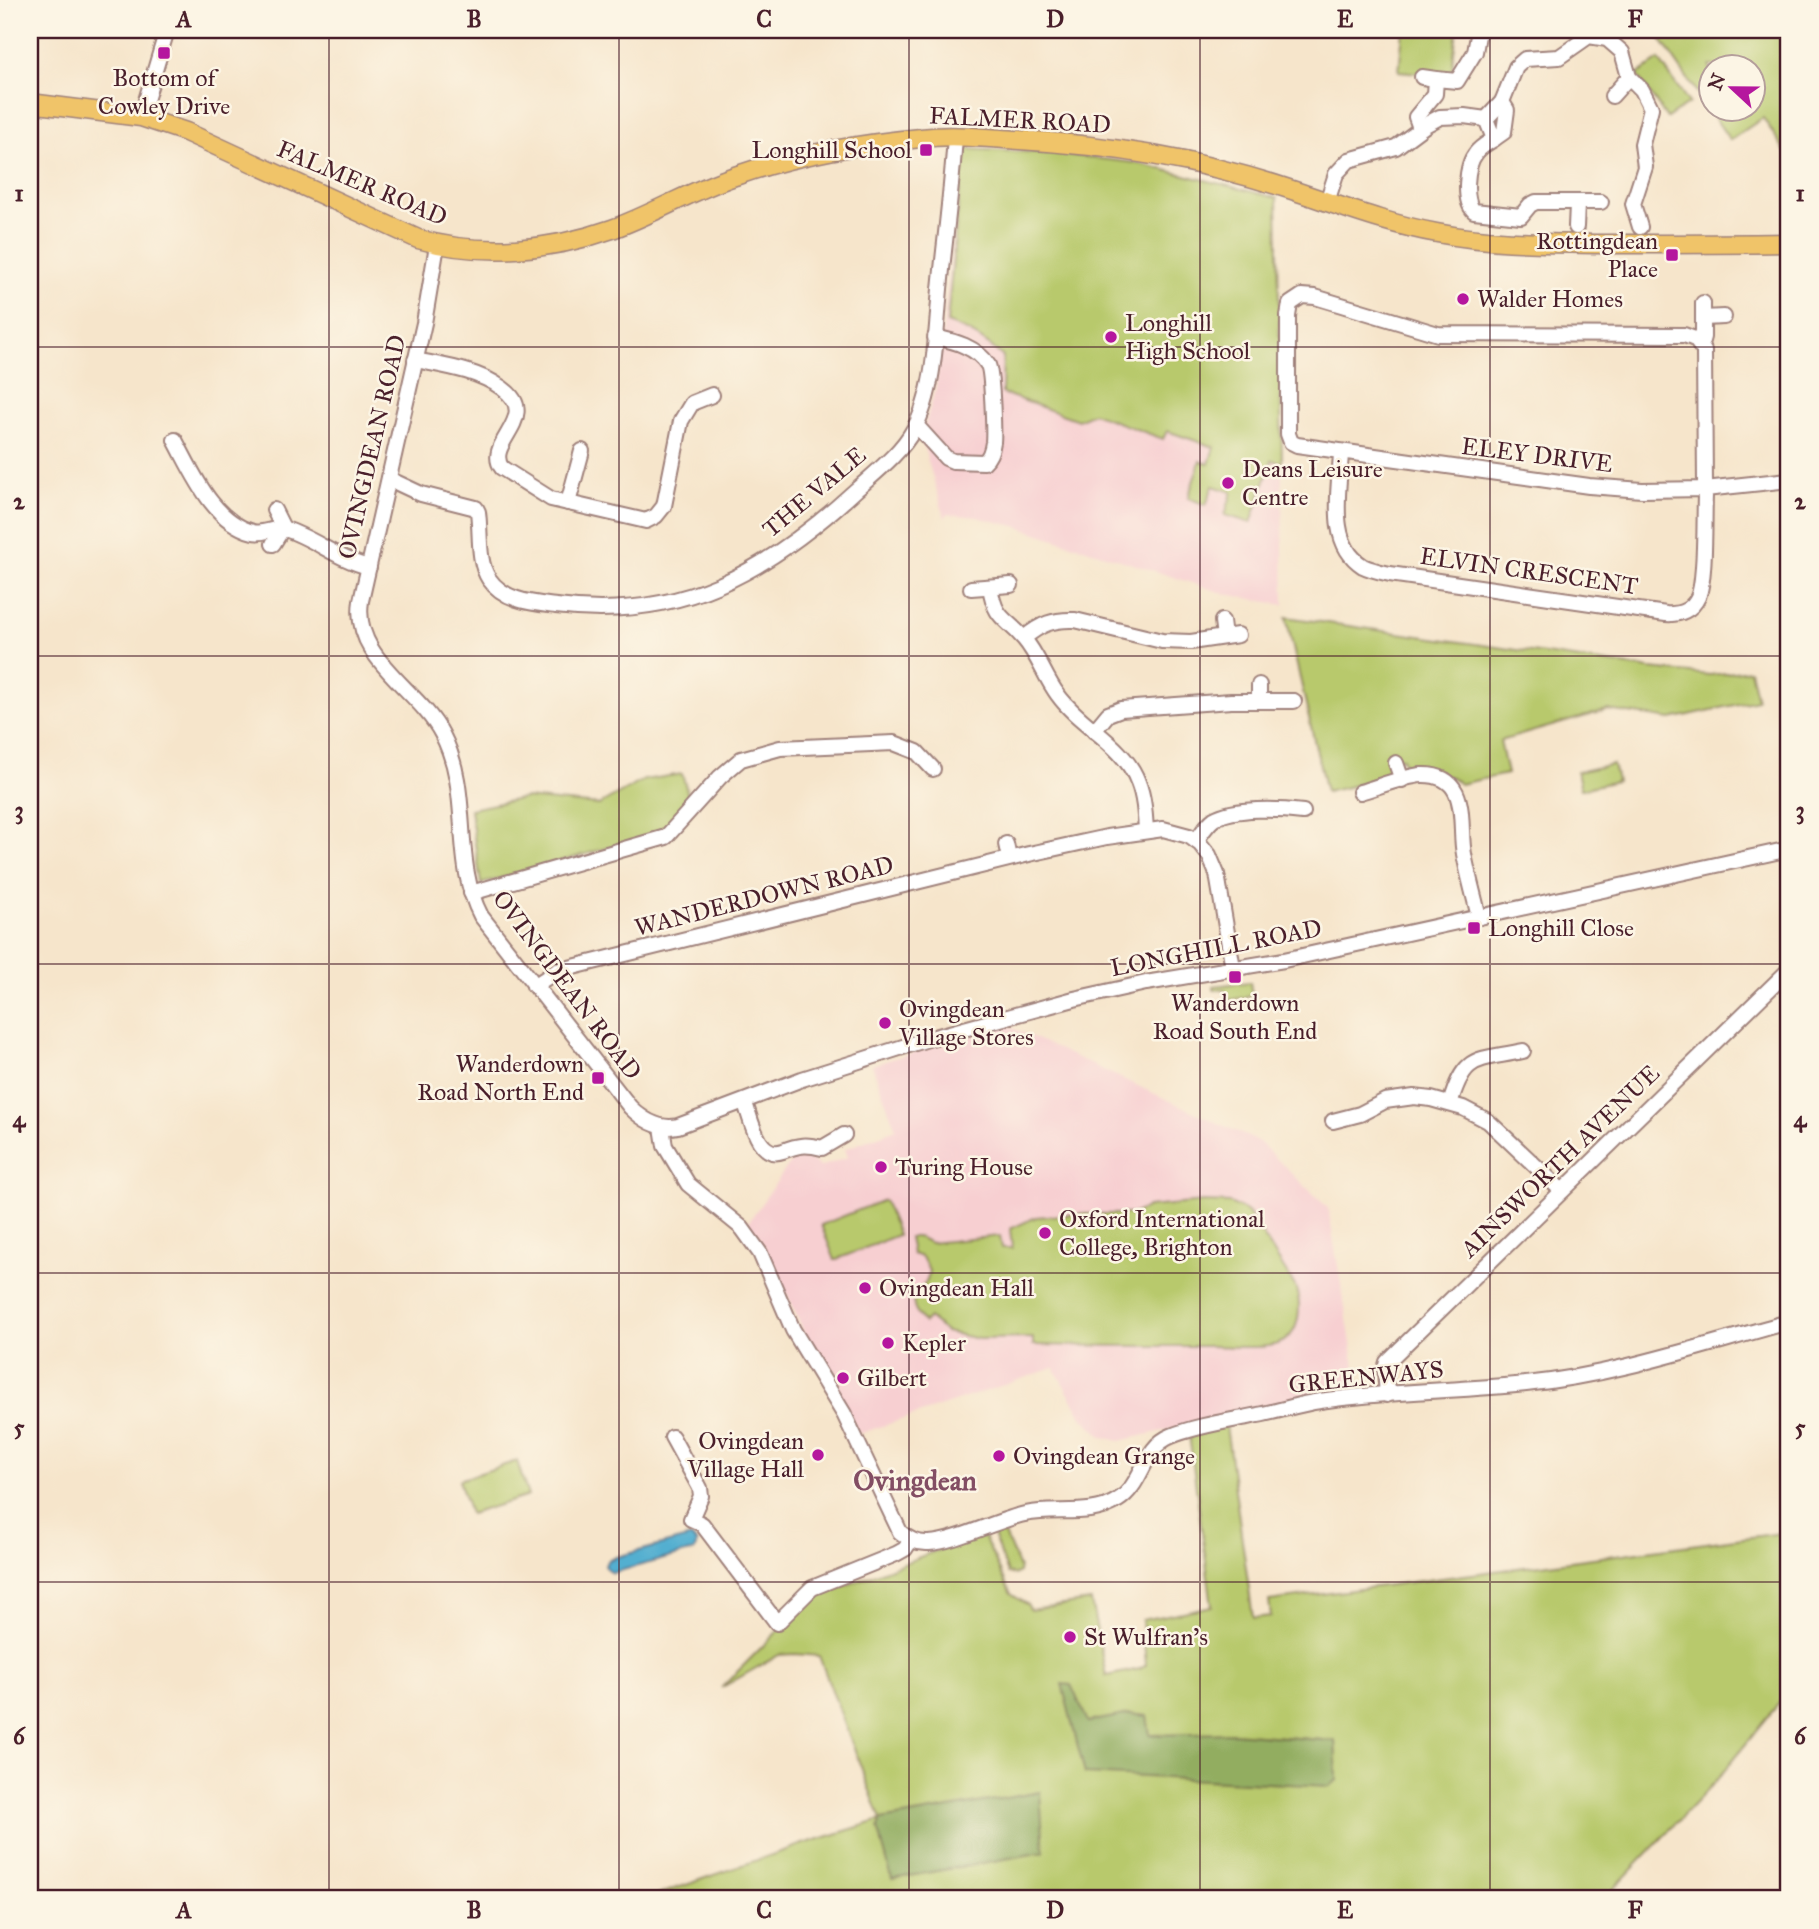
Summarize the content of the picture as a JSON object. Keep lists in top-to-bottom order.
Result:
{
  "streets": {
    "main road": ["FALMER ROAD"],
    "street": [
      "OVINGDEAN ROAD",
      "ELEY DRIVE",
      "THE VALE",
      "ELVIN CRESCENT",
      "WANDERDOWN ROAD",
      "LONGHILL ROAD",
      "AINSWORTH AVENUE",
      "GREENWAYS"
    ]
  },
  "crossings": [
    ["FALMER ROAD", "OVINGDEAN ROAD"],
    ["FALMER ROAD", "THE VALE"],
    ["OVINGDEAN ROAD", "THE VALE"],
    ["OVINGDEAN ROAD", "WANDERDOWN ROAD"],
    ["OVINGDEAN ROAD", "LONGHILL ROAD"],
    ["ELEY DRIVE", "ELVIN CRESCENT"],
    ["AINSWORTH AVENUE", "GREENWAYS"]
  ],
  "districts": ["Ovingdean"],
  "places": {
    "transit": [
      "Bottom of Cowley Drive",
      "Longhill School",
      "Rottingdean Place",
      "Longhill Close",
      "Wanderdown Road South End",
      "Wanderdown Road North End"
    ],
    "other": [
      "Walder Homes",
      "Longhill High School",
      "Deans Leisure Centre",
      "Ovingdean Village Stores",
      "Turing House",
      "Oxford International College, Brighton",
      "Ovingdean Hall",
      "Kepler",
      "Gilbert",
      "Ovingdean Village Hall",
      "Ovingdean Grange",
      "St Wulfran's"
    ]
  },
  "north": "left",
  "grid": {
    "columns": [
      "A",
      "B",
      "C",
      "D",
      "E",
      "F"
    ],
    "rows": [
      "1",
      "2",
      "3",
      "4",
      "5",
      "6"
    ]
  }
}
